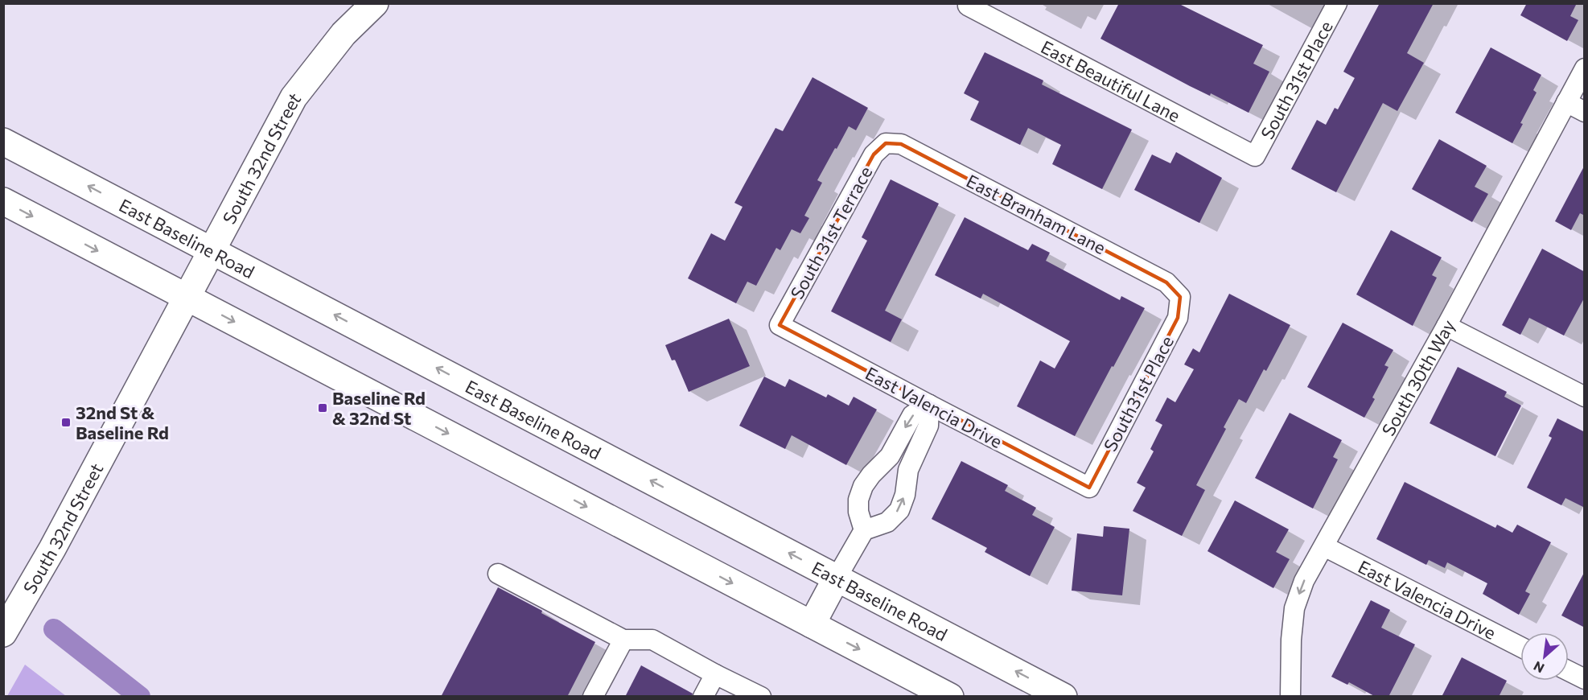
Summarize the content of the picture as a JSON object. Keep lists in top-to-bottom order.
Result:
{
  "streets": {
    "main road": ["South 32nd Street", "East Baseline Road"],
    "street": [
      "South 31st Place",
      "East Beautiful Lane",
      "East Branham Lane",
      "South 31st Terrace",
      "South 30th Way",
      "South31st Place",
      "East Valencia Drive"
    ]
  },
  "crossings": [
    ["South 31st Place", "East Beautiful Lane"],
    ["South 32nd Street", "East Baseline Road"],
    ["East Branham Lane", "South 31st Terrace"],
    ["East Branham Lane", "South31st Place"],
    ["South 31st Terrace", "East Valencia Drive"],
    ["South 30th Way", "East Valencia Drive"],
    ["South31st Place", "East Valencia Drive"]
  ],
  "places": {
    "transit": ["Baseline Rd & 32nd St", "32nd St & Baseline Rd"]
  },
  "north": "bottom left"
}
